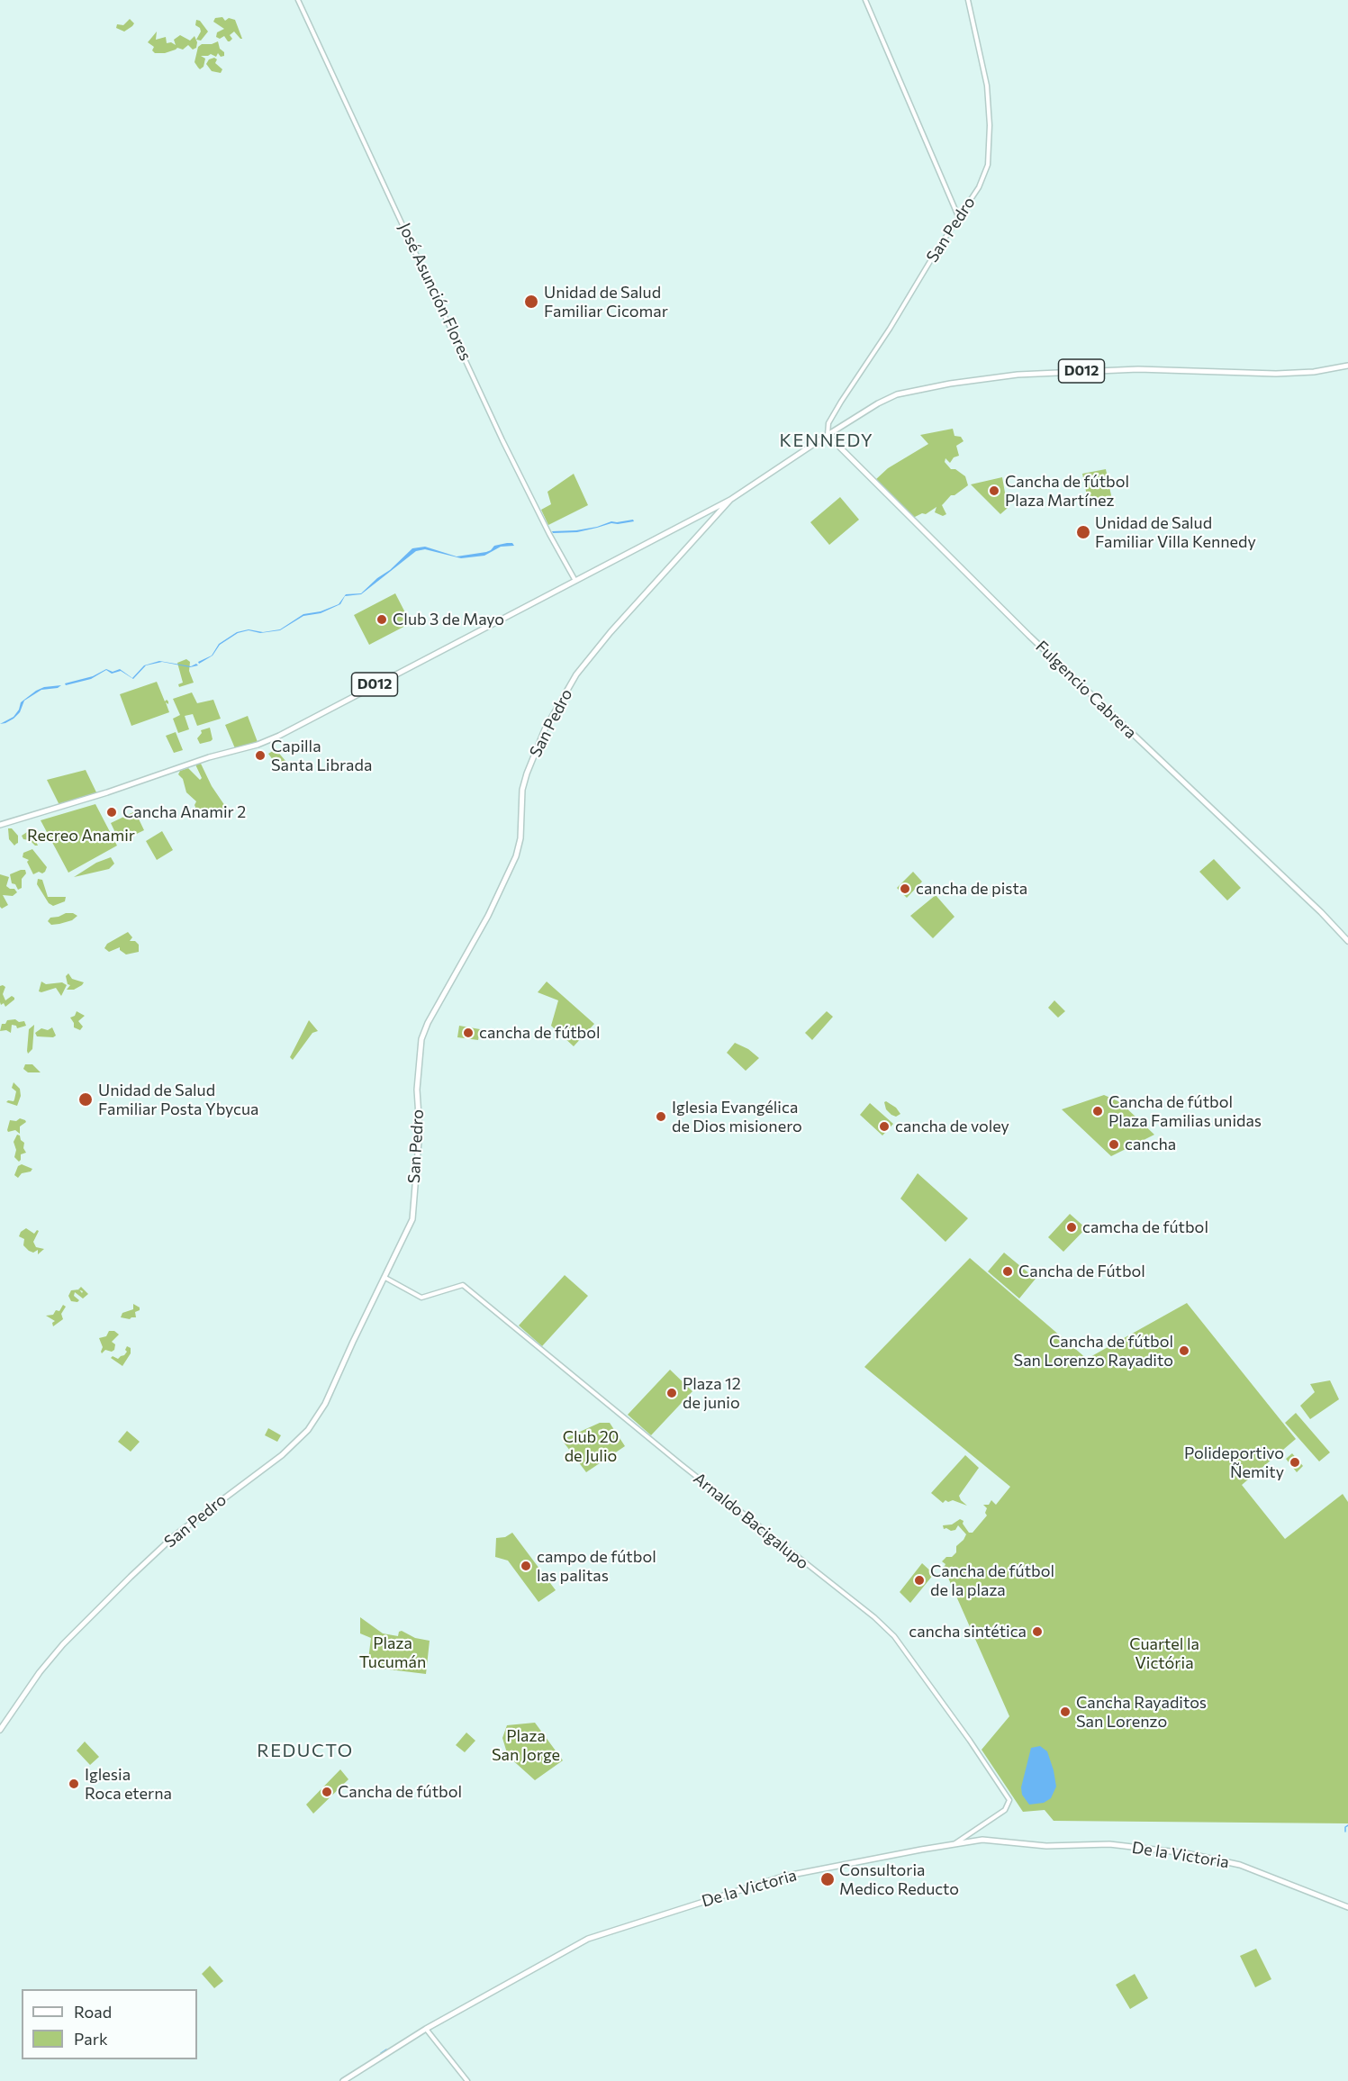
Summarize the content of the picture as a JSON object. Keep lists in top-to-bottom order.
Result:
{
  "streets": {
    "main road": [
      "San Pedro",
      "D012",
      "Fulgencio Cabrera",
      "De la Victoria"
    ],
    "street": ["José Asunción Flores", "Arnaldo Bacigalupo"]
  },
  "crossings": [
    ["San Pedro", "D012"],
    ["San Pedro", "Fulgencio Cabrera"],
    ["San Pedro", "Arnaldo Bacigalupo"],
    ["José Asunción Flores", "D012"],
    ["D012", "Fulgencio Cabrera"],
    ["Arnaldo Bacigalupo", "De la Victoria"]
  ],
  "districts": ["KENNEDY", "REDUCTO"],
  "parks": [
    "Recreo Anamir",
    "Club 20 de Julio",
    "Plaza Tucumán",
    "Cuartel la Victória",
    "Plaza San Jorge"
  ],
  "places": [
    "Unidad de Salud Familiar Cicomar",
    "Cancha de fútbol Plaza Martínez",
    "Unidad de Salud Familiar Villa Kennedy",
    "Club 3 de Mayo",
    "Capilla Santa Librada",
    "Cancha Anamir 2",
    "cancha de pista",
    "cancha de fútbol",
    "Unidad de Salud Familiar Posta Ybycua",
    "Cancha de fútbol Plaza Familias unidas",
    "Iglesia Evangélica de Dios misionero",
    "cancha de voley",
    "cancha",
    "camcha de fútbol",
    "Cancha de Fútbol",
    "Cancha de fútbol San Lorenzo Rayadito",
    "Plaza 12 de junio",
    "Polideportivo Ñemity",
    "campo de fútbol las palitas",
    "Cancha de fútbol de la plaza",
    "cancha sintética",
    "Cancha Rayaditos San Lorenzo",
    "Iglesia Roca eterna",
    "Cancha de fútbol",
    "Consultoria Medico Reducto"
  ],
  "legend": ["Road", "Park"]
}
